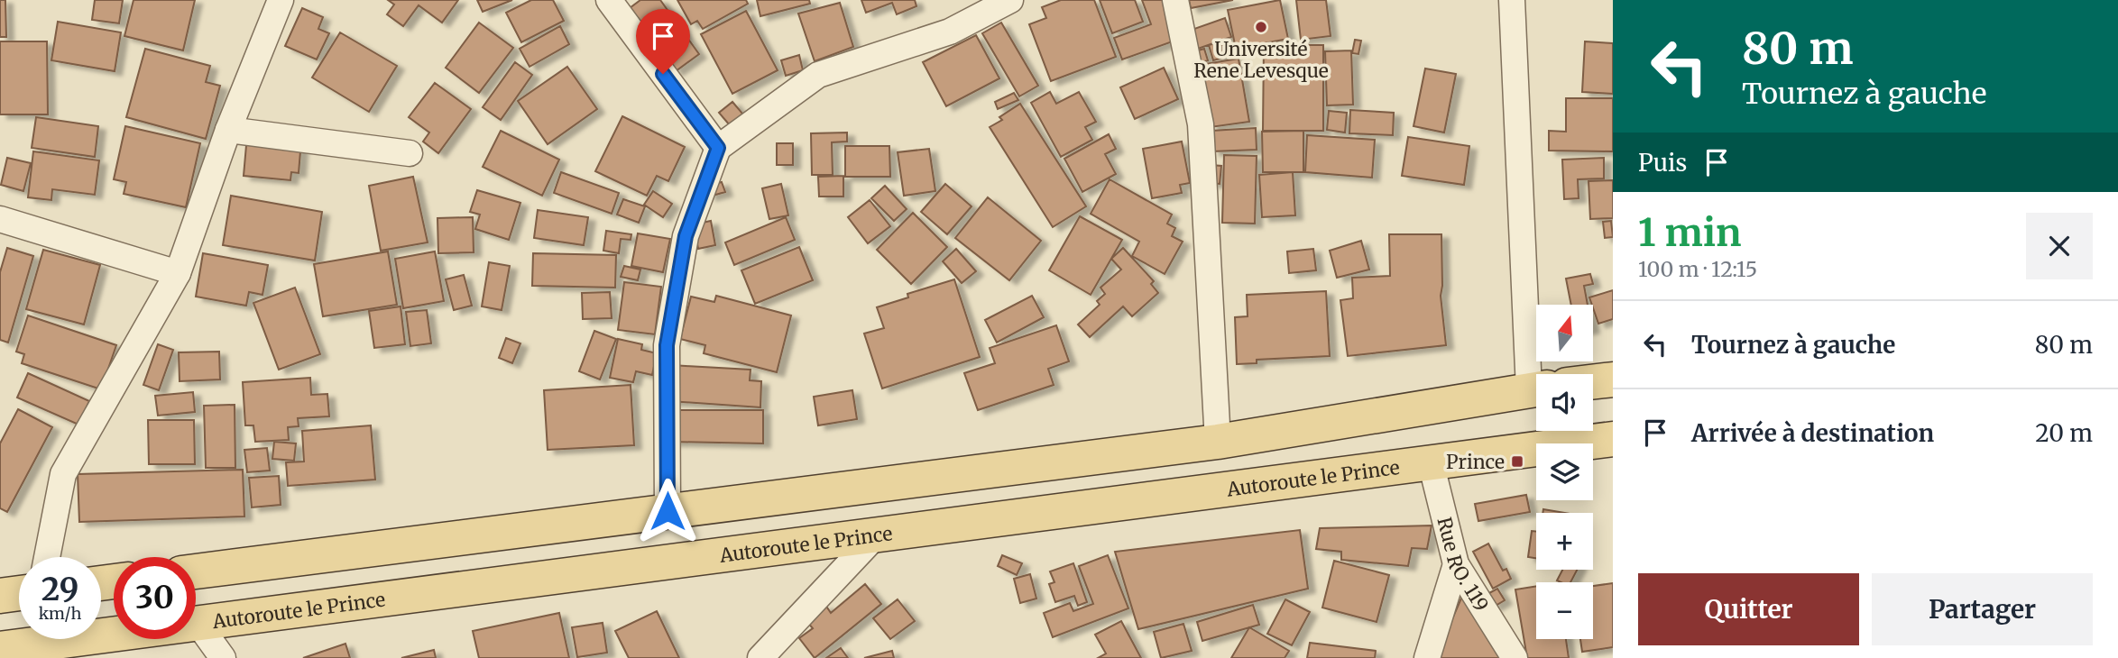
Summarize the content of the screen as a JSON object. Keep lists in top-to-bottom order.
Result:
{
  "streets": {
    "main road": ["Autoroute le Prince"],
    "street": ["Rue RO. 119"]
  },
  "crossings": [
    ["Autoroute le Prince", "Rue RO. 119"]
  ],
  "places": {
    "other": ["Université Rene Levesque"],
    "transit": ["Prince"]
  },
  "north": "top",
  "page": {
    "turn": ["80 m", "Tournez à gauche"],
    "then": "Puis",
    "heading": ["1 min", "100 m · 12:15"],
    "list": [
      {
        "name": "Tournez à gauche",
        "value": "80 m"
      },
      {
        "name": "Arrivée à destination",
        "value": "20 m"
      }
    ],
    "map_buttons": ["+", "−"],
    "speed": "29 km/h",
    "limit": "30",
    "buttons": ["Quitter", "Partager"]
  }
}
